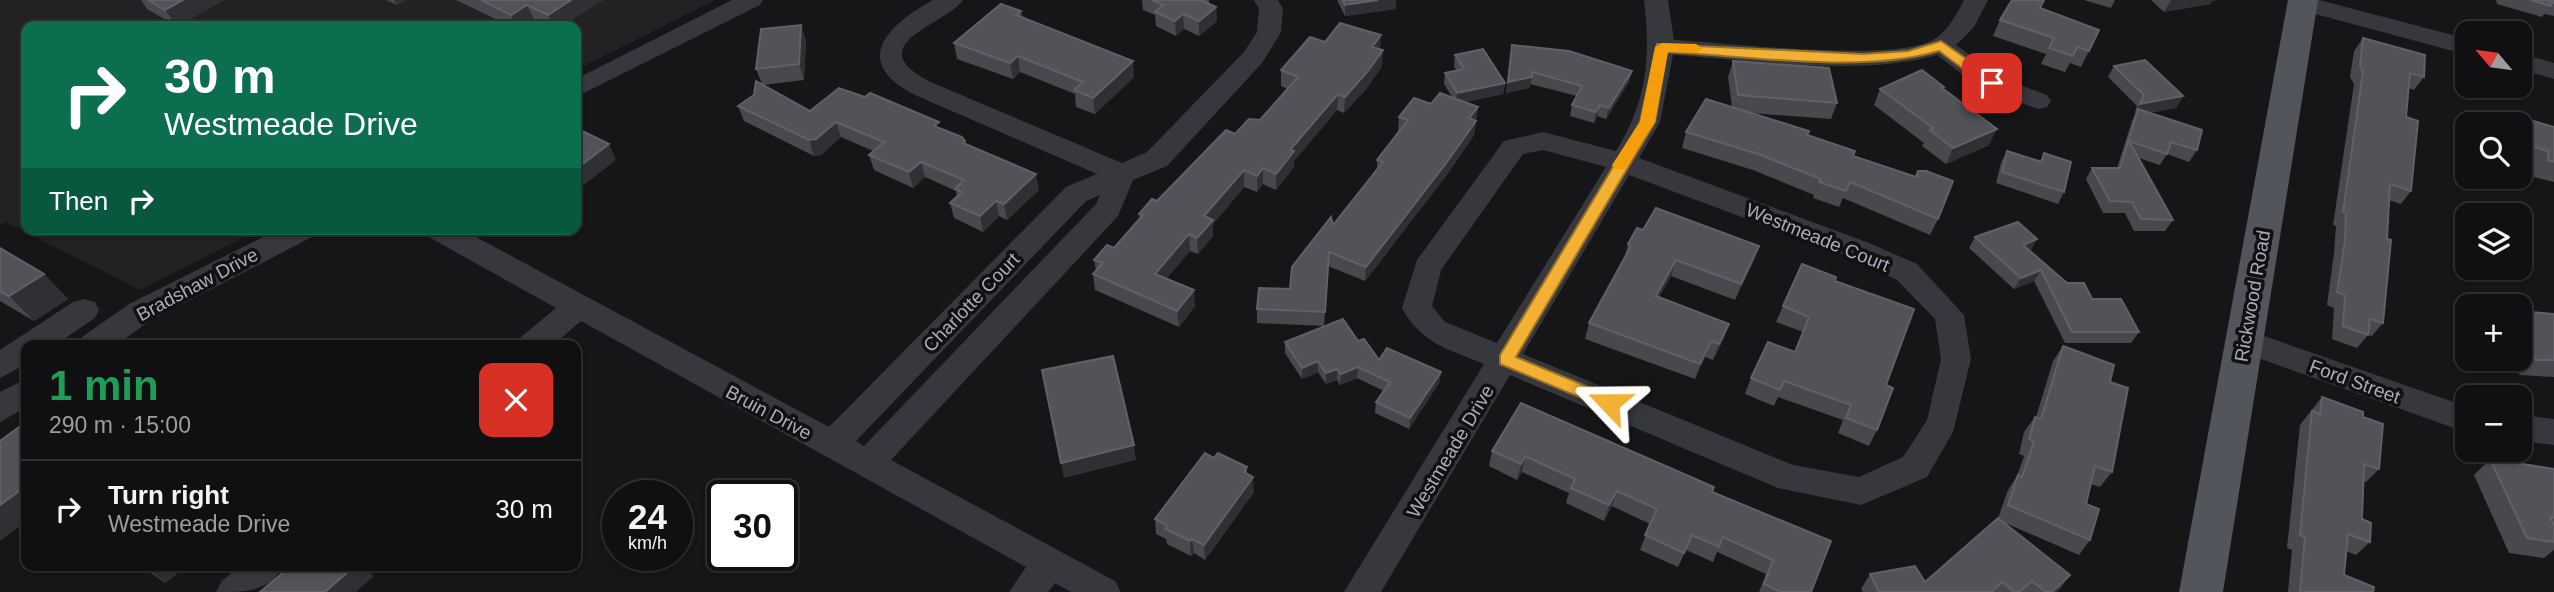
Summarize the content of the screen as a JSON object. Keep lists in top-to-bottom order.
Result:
{
  "streets": {
    "main road": ["Rickwood Road"],
    "street": [
      "Westmeade Court",
      "Bradshaw Drive",
      "Charlotte Court",
      "Ford Street",
      "Bruin Drive",
      "Westmeade Drive"
    ]
  },
  "crossings": [
    ["Westmeade Court", "Westmeade Drive"],
    ["Rickwood Road", "Ford Street"],
    ["Charlotte Court", "Bruin Drive"]
  ],
  "north": "top left",
  "page": {
    "map_buttons": ["+", "−"],
    "turn": ["30 m", "Westmeade Drive"],
    "then": "Then",
    "heading": ["1 min", "290 m · 15:00"],
    "list": [
      {
        "name": "Turn right",
        "note": "Westmeade Drive",
        "value": "30 m"
      }
    ],
    "speed": "24 km/h",
    "limit": "30"
  }
}
